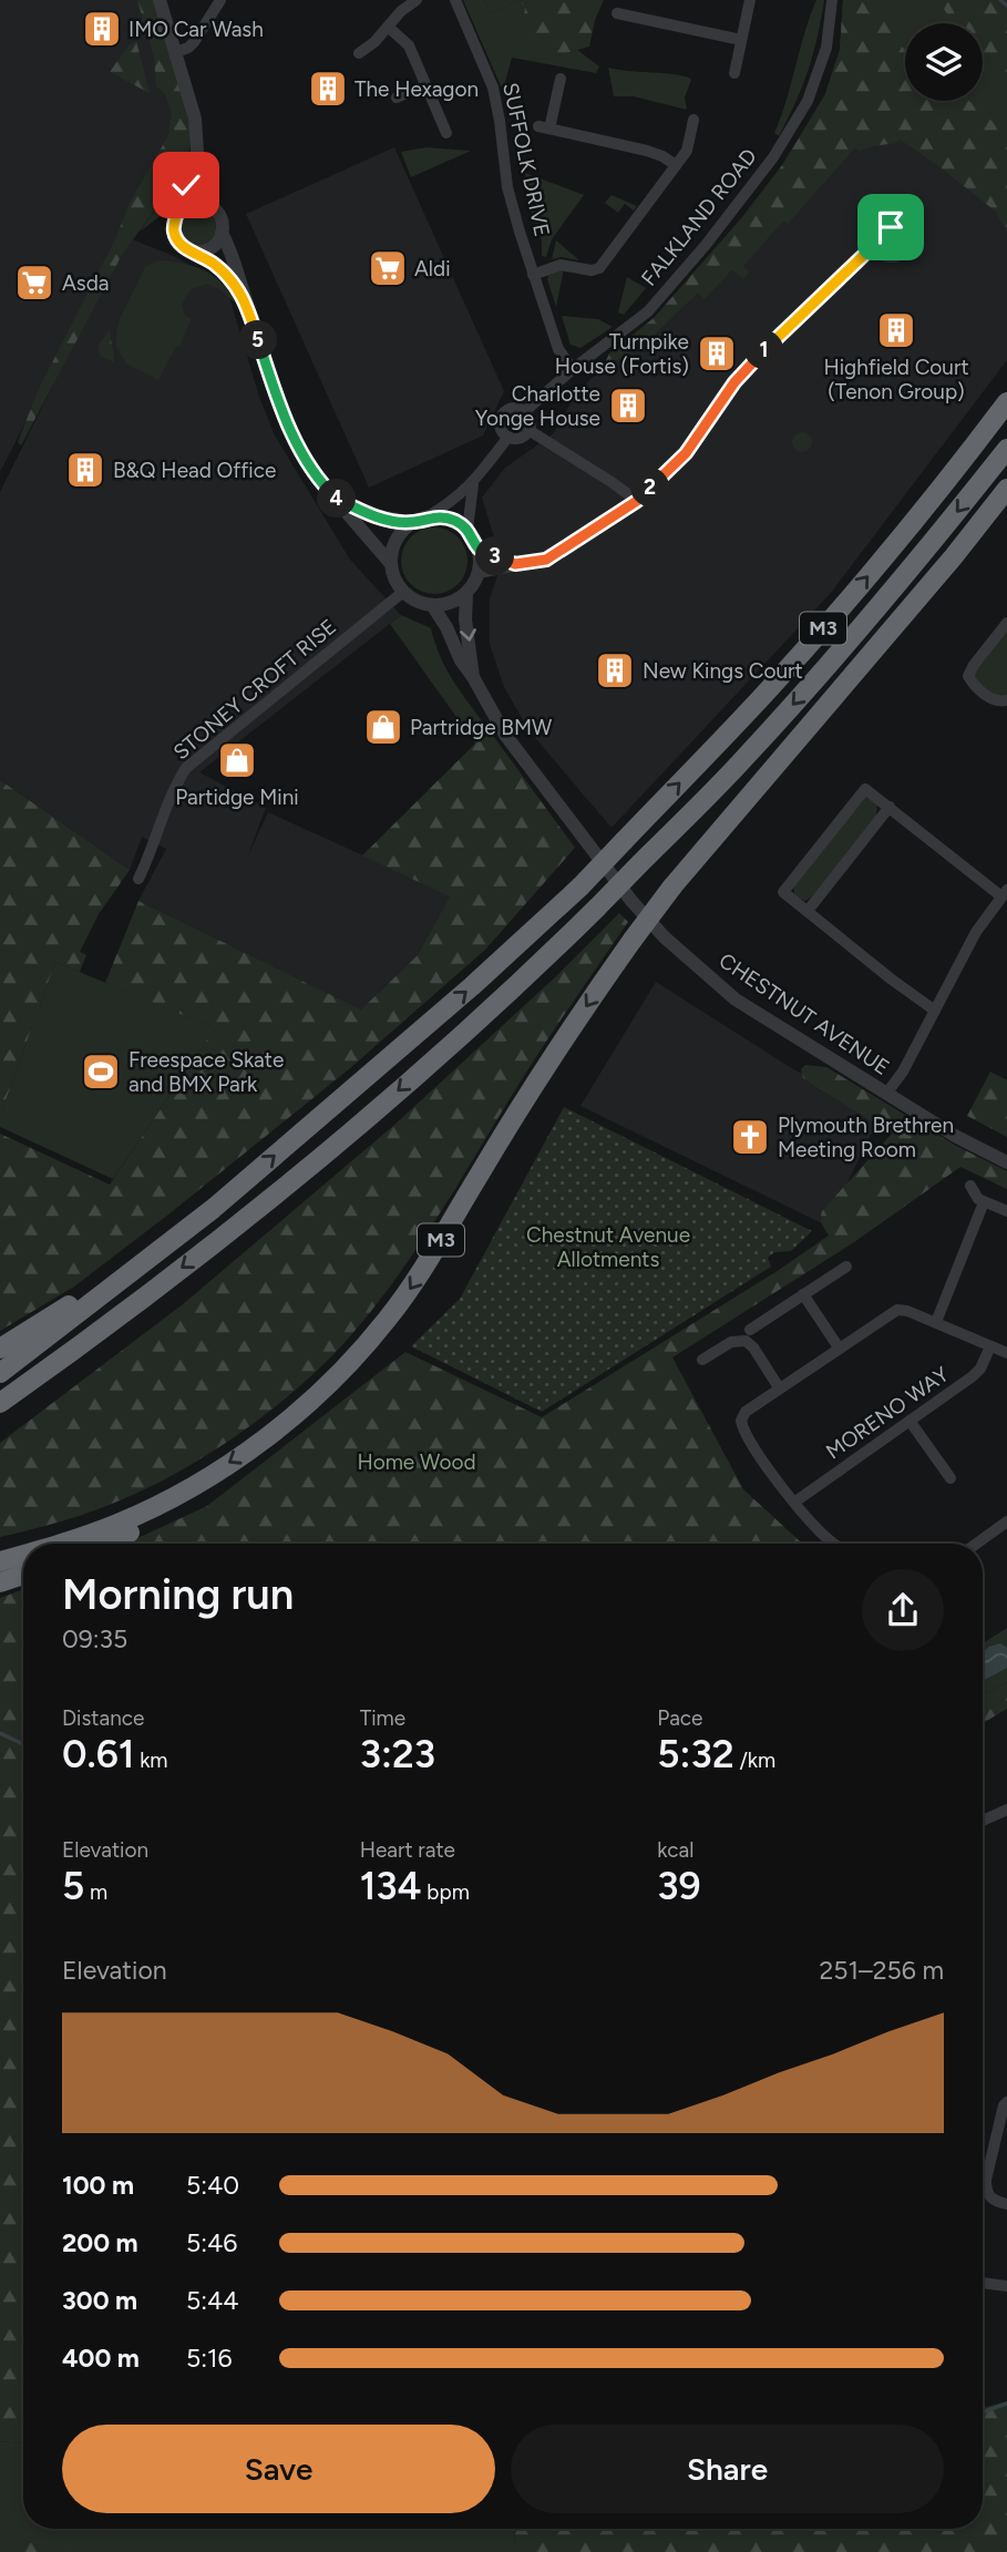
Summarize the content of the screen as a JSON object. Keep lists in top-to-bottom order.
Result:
{
  "streets": {
    "highway": ["M3"],
    "street": [
      "SUFFOLK DRIVE",
      "FALKLAND ROAD",
      "STONEY CROFT RISE",
      "CHESTNUT AVENUE",
      "MORENO WAY"
    ]
  },
  "crossings": [
    ["SUFFOLK DRIVE", "FALKLAND ROAD"],
    ["STONEY CROFT RISE", "CHESTNUT AVENUE"]
  ],
  "parks": ["Chestnut Avenue Allotments", "Home Wood"],
  "places": {
    "building": [
      "IMO Car Wash",
      "The Hexagon",
      "Highfield Court (Tenon Group)",
      "Turnpike House (Fortis)",
      "Charlotte Yonge House",
      "B&Q Head Office",
      "New Kings Court"
    ],
    "supermarket": ["Aldi", "Asda"],
    "shop": ["Partridge BMW", "Partidge Mini"],
    "sports": ["Freespace Skate and BMX Park"],
    "church": ["Plymouth Brethren Meeting Room"]
  },
  "page": {
    "pins": [
      "5",
      "1",
      "2",
      "4",
      "3"
    ],
    "heading": ["Morning run", "09:35"],
    "stats": [
      ["Distance", "0.61 km"],
      ["Time", "3:23"],
      ["Pace", "5:32 /km"],
      ["Elevation", "5 m"],
      ["Heart rate", "134 bpm"],
      ["kcal", "39"]
    ],
    "chart": ["Elevation", "251–256 m"],
    "list": [
      {
        "name": "100 m",
        "note": "5:40"
      },
      {
        "name": "200 m",
        "note": "5:46"
      },
      {
        "name": "300 m",
        "note": "5:44"
      },
      {
        "name": "400 m",
        "note": "5:16"
      }
    ],
    "buttons": ["Save", "Share"]
  }
}
